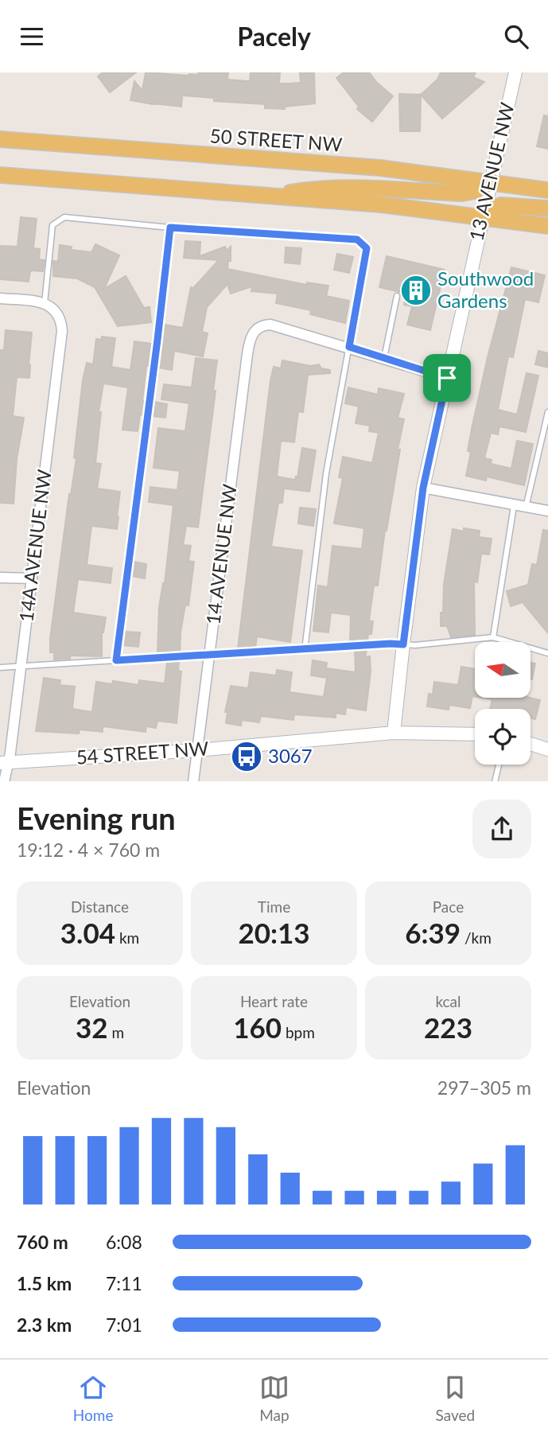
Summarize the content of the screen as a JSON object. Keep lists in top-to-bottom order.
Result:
{
  "streets": {
    "main road": ["50 STREET NW"],
    "street": [
      "13 AVENUE NW",
      "14A AVENUE NW",
      "14 AVENUE NW",
      "54 STREET NW"
    ]
  },
  "crossings": [
    ["50 STREET NW", "13 AVENUE NW"],
    ["13 AVENUE NW", "54 STREET NW"],
    ["14A AVENUE NW", "54 STREET NW"],
    ["14 AVENUE NW", "54 STREET NW"]
  ],
  "places": {
    "building": ["Southwood Gardens"],
    "bus stop": ["3067"]
  },
  "north": "left",
  "page": {
    "header": "Pacely",
    "heading": ["Evening run", "19:12 · 4 × 760 m"],
    "stats": [
      ["Distance", "3.04 km"],
      ["Time", "20:13"],
      ["Pace", "6:39 /km"],
      ["Elevation", "32 m"],
      ["Heart rate", "160 bpm"],
      ["kcal", "223"]
    ],
    "chart": ["Elevation", "297–305 m"],
    "list": [
      {
        "name": "760 m",
        "note": "6:08"
      },
      {
        "name": "1.5 km",
        "note": "7:11"
      },
      {
        "name": "2.3 km",
        "note": "7:01"
      }
    ],
    "tabs": ["Home", "Map", "Saved"]
  }
}
